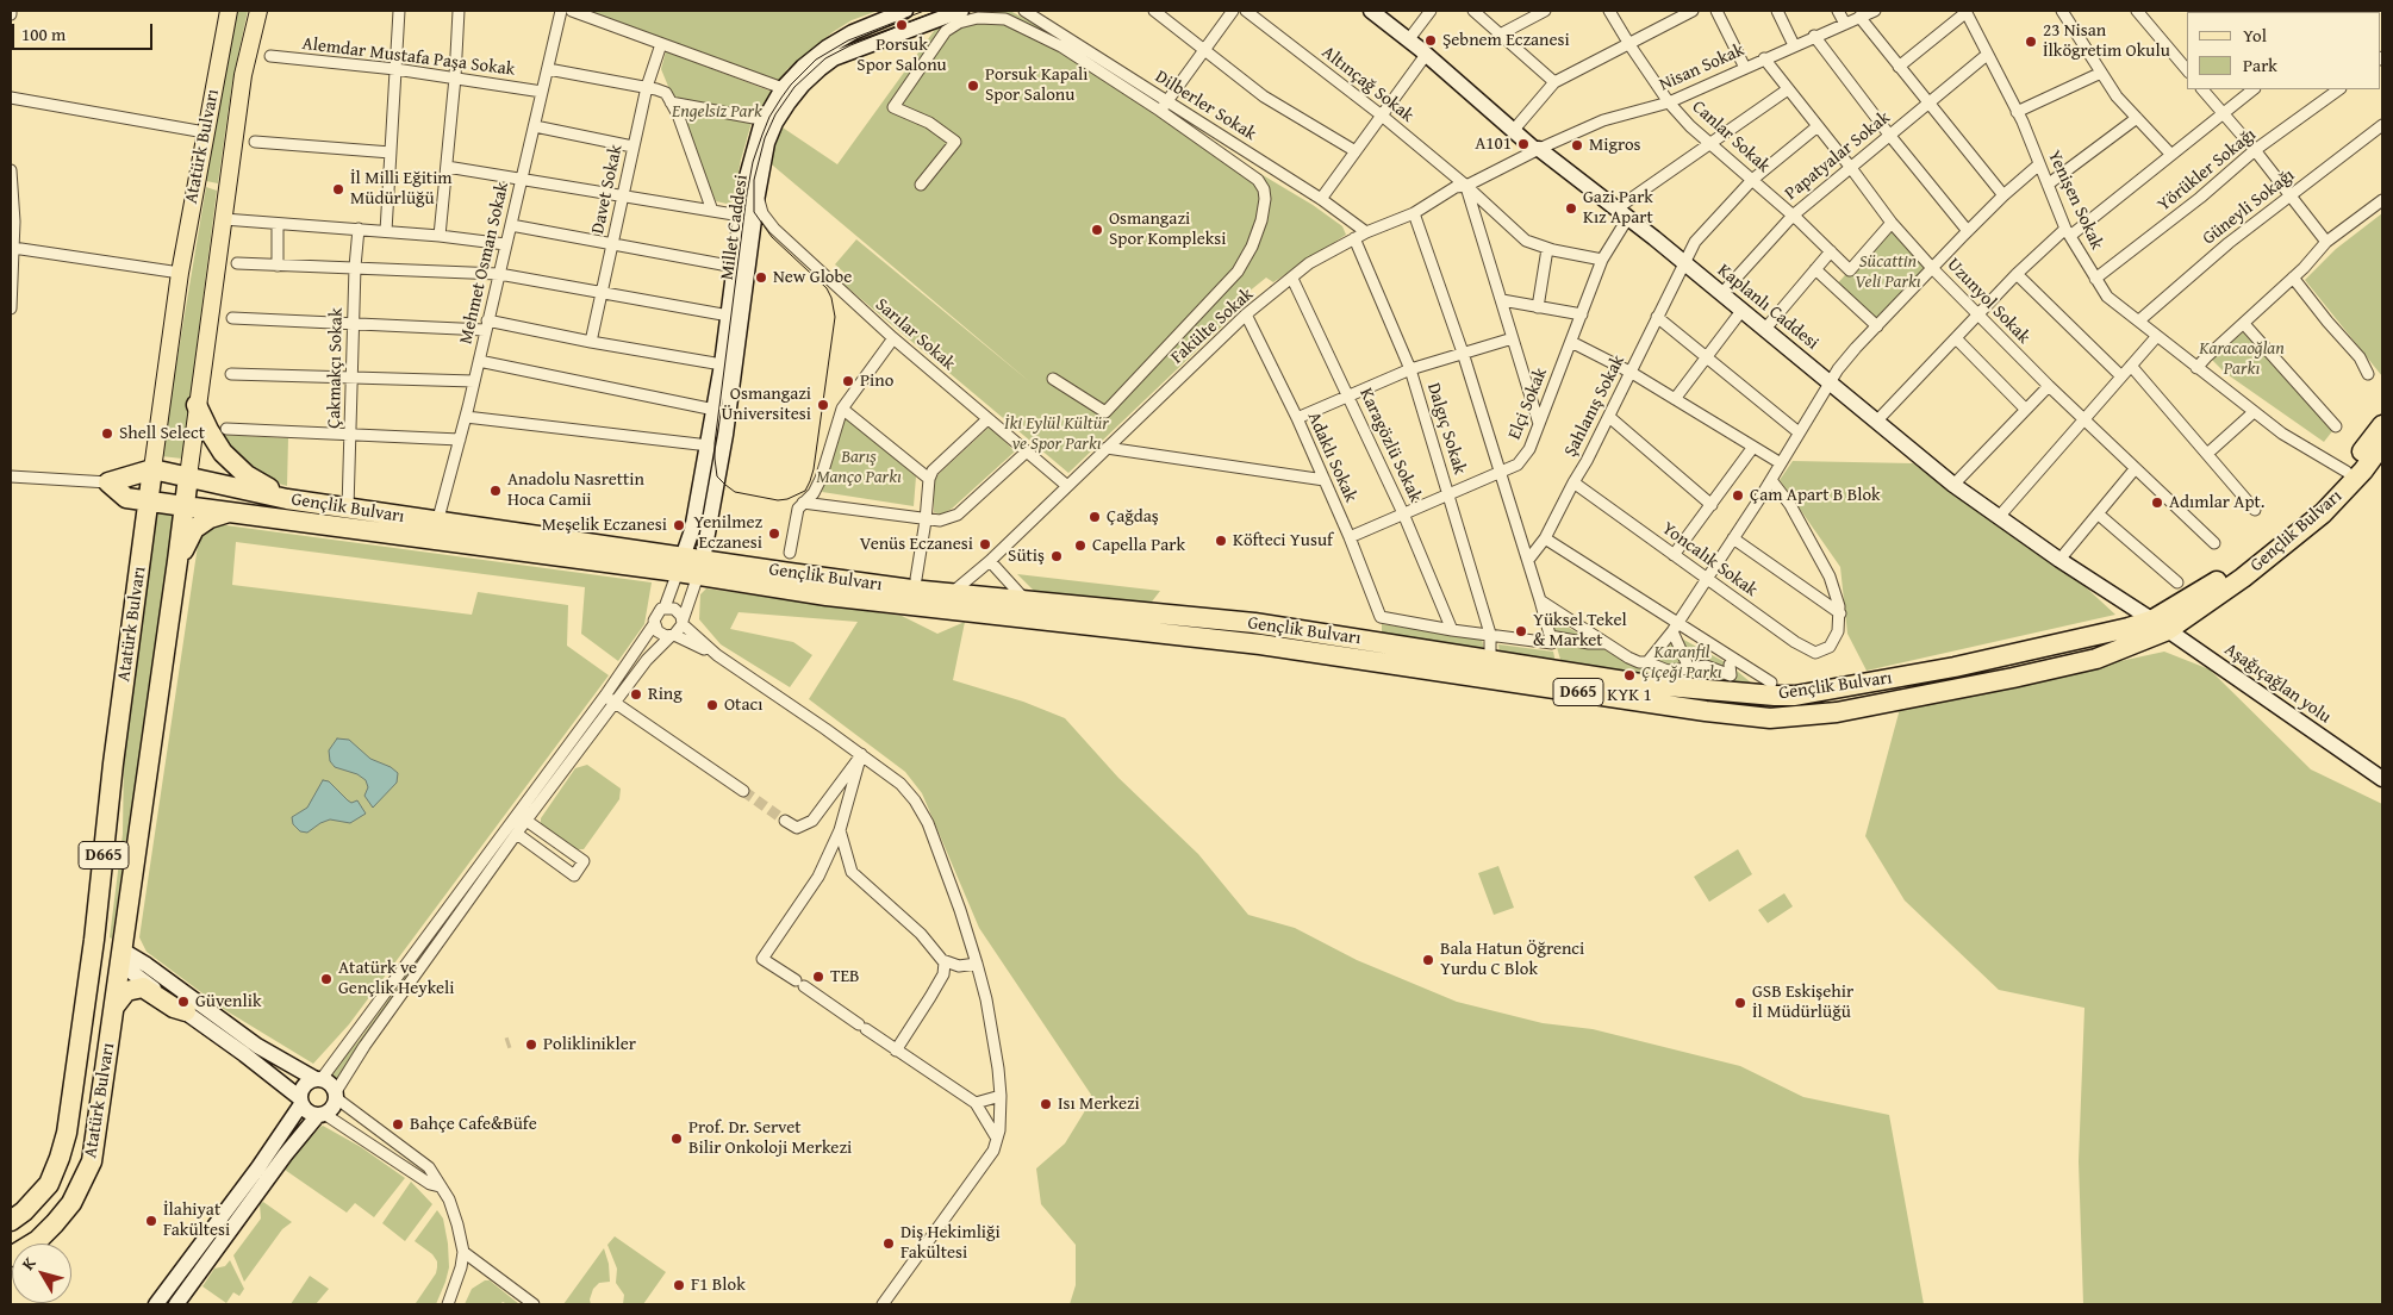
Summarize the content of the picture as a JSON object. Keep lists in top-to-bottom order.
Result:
{
  "streets": {
    "highway": ["Atatürk Bulvarı", "Gençlik Bulvarı", "D665"],
    "main road": ["Millet Caddesi", "Kaplanlı Caddesi", "Aşağıçağlan yolu"],
    "street": [
      "Alemdar Mustafa Paşa Sokak",
      "Nisan Sokak",
      "Altınçağ Sokak",
      "Dilberler Sokak",
      "Canlar Sokak",
      "Papatyalar Sokak",
      "Yörükler Sokağı",
      "Davet Sokak",
      "Yenişen Sokak",
      "Güneyli Sokağı",
      "Mehmet Osman Sokak",
      "Uzunyol Sokak",
      "Fakülte Sokak",
      "Sarılar Sokak",
      "Çakmakçı Sokak",
      "Elçi Sokak",
      "Şahlanış Sokak",
      "Dalgıç Sokak",
      "Karagözlü Sokak",
      "Adaklı Sokak",
      "Yoncalık Sokak"
    ]
  },
  "crossings": [
    ["Alemdar Mustafa Paşa Sokak", "Mehmet Osman Sokak"],
    ["Nisan Sokak", "Canlar Sokak"],
    ["Nisan Sokak", "Uzunyol Sokak"],
    ["Nisan Sokak", "Kaplanlı Caddesi"],
    ["Nisan Sokak", "Fakülte Sokak"],
    ["Altınçağ Sokak", "Fakülte Sokak"],
    ["Altınçağ Sokak", "Elçi Sokak"],
    ["Dilberler Sokak", "Fakülte Sokak"],
    ["Canlar Sokak", "Papatyalar Sokak"],
    ["Canlar Sokak", "Uzunyol Sokak"],
    ["Canlar Sokak", "Şahlanış Sokak"],
    ["Atatürk Bulvarı", "Gençlik Bulvarı"],
    ["Atatürk Bulvarı", "D665"],
    ["Papatyalar Sokak", "Yenişen Sokak"],
    ["Papatyalar Sokak", "Uzunyol Sokak"],
    ["Papatyalar Sokak", "Kaplanlı Caddesi"],
    ["Yörükler Sokağı", "Yenişen Sokak"],
    ["Yenişen Sokak", "Güneyli Sokağı"],
    ["Yenişen Sokak", "Gençlik Bulvarı"],
    ["Millet Caddesi", "Sarılar Sokak"],
    ["Millet Caddesi", "Gençlik Bulvarı"],
    ["Mehmet Osman Sokak", "Gençlik Bulvarı"],
    ["Uzunyol Sokak", "Şahlanış Sokak"],
    ["Kaplanlı Caddesi", "Fakülte Sokak"],
    ["Kaplanlı Caddesi", "Elçi Sokak"],
    ["Kaplanlı Caddesi", "Şahlanış Sokak"],
    ["Kaplanlı Caddesi", "Gençlik Bulvarı"],
    ["Kaplanlı Caddesi", "Aşağıçağlan yolu"],
    ["Fakülte Sokak", "Sarılar Sokak"],
    ["Fakülte Sokak", "Dalgıç Sokak"],
    ["Fakülte Sokak", "Karagözlü Sokak"],
    ["Fakülte Sokak", "Adaklı Sokak"],
    ["Fakülte Sokak", "Gençlik Bulvarı"],
    ["Çakmakçı Sokak", "Gençlik Bulvarı"],
    ["Elçi Sokak", "Dalgıç Sokak"],
    ["Elçi Sokak", "Karagözlü Sokak"],
    ["Elçi Sokak", "Adaklı Sokak"],
    ["Şahlanış Sokak", "Yoncalık Sokak"],
    ["Dalgıç Sokak", "Gençlik Bulvarı"],
    ["Karagözlü Sokak", "Adaklı Sokak"],
    ["Gençlik Bulvarı", "Aşağıçağlan yolu"],
    ["Gençlik Bulvarı", "D665"]
  ],
  "parks": [
    "Engelsiz Park",
    "Sücattin Veli Parkı",
    "Karacaoğlan Parkı",
    "İki Eylül Kültür ve Spor Parkı",
    "Barış Manço Parkı",
    "Karanfil Çiçeği Parkı"
  ],
  "places": [
    "Porsuk Spor Salonu",
    "Şebnem Eczanesi",
    "23 Nisan İlkögretim Okulu",
    "Porsuk Kapalı Spor Salonu",
    "A101",
    "Migros",
    "İl Milli Eğitim Müdürlüğü",
    "Gazi Park Kız Apart",
    "Osmangazi Spor Kompleksi",
    "New Globe",
    "Pino",
    "Osmangazi Üniversitesi",
    "Shell Select",
    "Anadolu Nasrettin Hoca Camii",
    "Çam Apart B Blok",
    "Adımlar Apt.",
    "Çağdaş",
    "Meşelik Eczanesi",
    "Yenilmez Eczanesi",
    "Köfteci Yusuf",
    "Venüs Eczanesi",
    "Capella Park",
    "Sütiş",
    "Yüksel Tekel & Market",
    "KYK 1",
    "Ring",
    "Otacı",
    "Bala Hatun Öğrenci Yurdu C Blok",
    "TEB",
    "Atatürk ve Gençlik Heykeli",
    "Güvenlik",
    "GSB Eskişehir İl Müdürlüğü",
    "Poliklinikler",
    "Isı Merkezi",
    "Bahçe Cafe&Büfe",
    "Prof. Dr. Servet Bilir Onkoloji Merkezi",
    "İlahiyat Fakültesi",
    "Diş Hekimliği Fakültesi",
    "F1 Blok"
  ],
  "legend": ["Yol", "Park"],
  "scale_bar": "100 m",
  "north": "top left"
}
